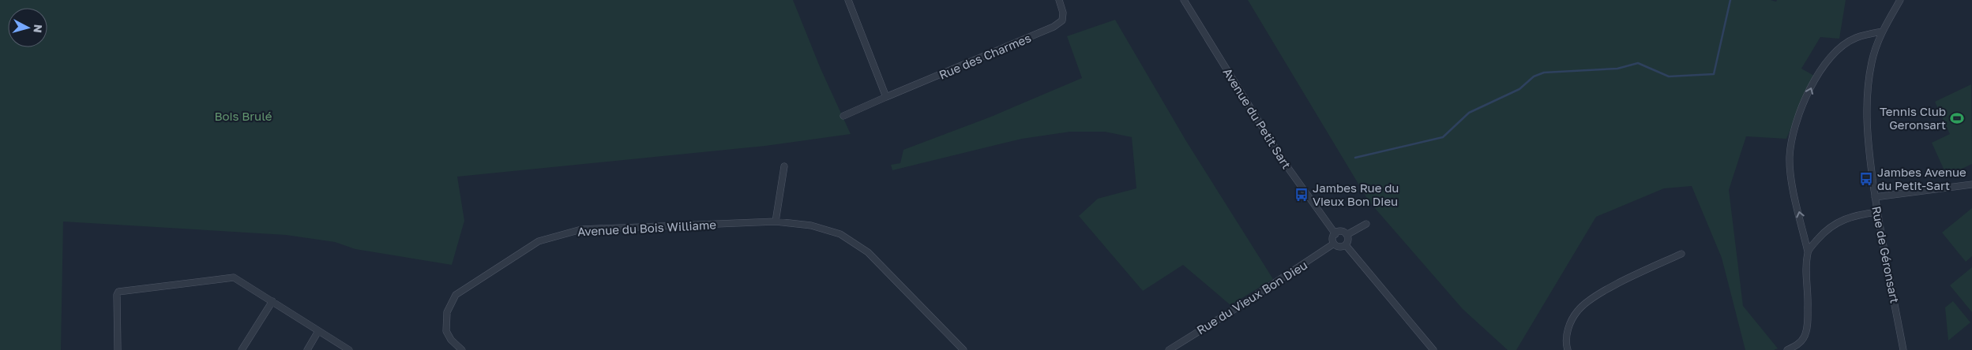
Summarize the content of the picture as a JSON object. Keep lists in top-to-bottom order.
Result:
{
  "streets": {
    "street": [
      "Rue des Charmes",
      "Avenue du Petit Sart",
      "Avenue du Bois Williame",
      "Rue de Géronsart",
      "Rue du Vieux Bon Dieu"
    ]
  },
  "crossings": [
    ["Avenue du Petit Sart", "Rue du Vieux Bon Dieu"]
  ],
  "parks": ["Bois Brulé"],
  "places": {
    "sports": ["Tennis Club Geronsart"],
    "bus stop": ["Jambes Avenue du Petit-Sart", "Jambes Rue du Vieux Bon Dieu"]
  },
  "north": "right"
}
